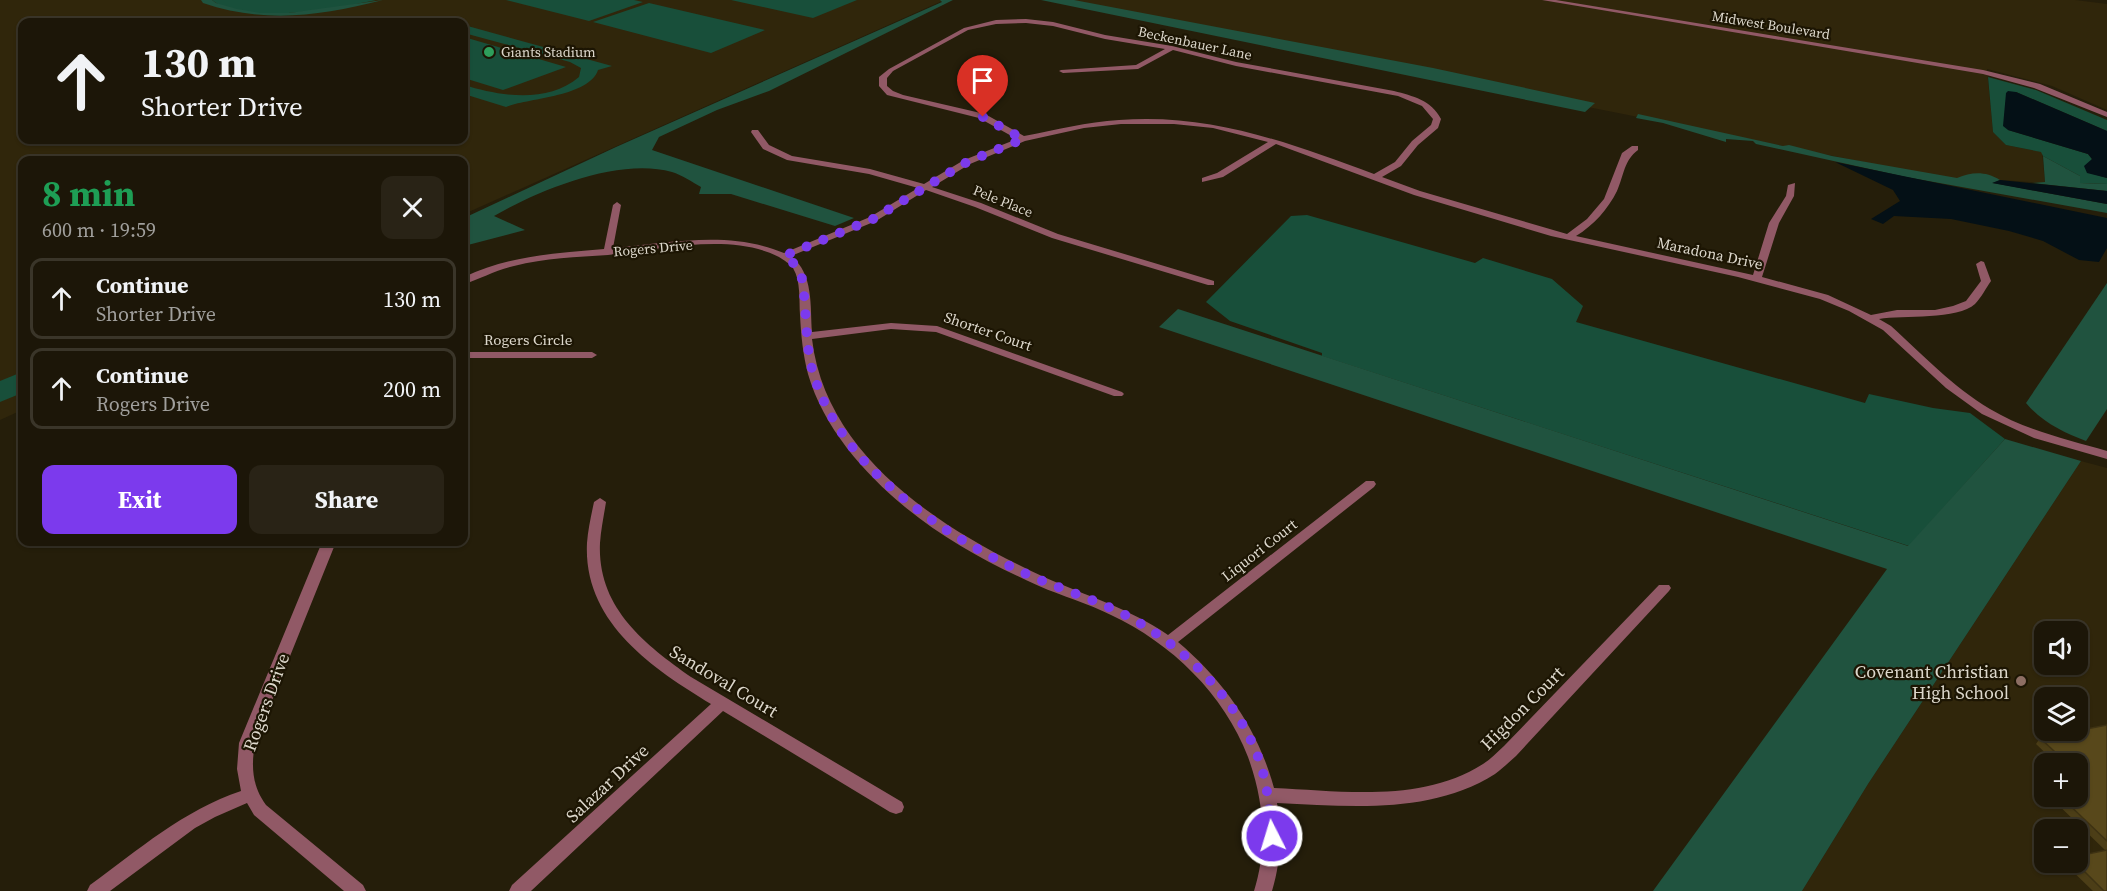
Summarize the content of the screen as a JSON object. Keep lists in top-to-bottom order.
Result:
{
  "streets": {
    "street": [
      "Midwest Boulevard",
      "Beckenbauer Lane",
      "Pele Place",
      "Rogers Drive",
      "Maradona Drive",
      "Shorter Court",
      "Rogers Circle",
      "Liquori Court",
      "Sandoval Court",
      "Higdon Court",
      "Salazar Drive"
    ]
  },
  "crossings": [
    ["Beckenbauer Lane", "Maradona Drive"],
    ["Pele Place", "Maradona Drive"],
    ["Rogers Drive", "Maradona Drive"],
    ["Sandoval Court", "Salazar Drive"]
  ],
  "places": ["Giants Stadium", "Covenant Christian High School"],
  "page": {
    "turn": ["130 m", "Shorter Drive"],
    "heading": ["8 min", "600 m · 19:59"],
    "list": [
      {
        "name": "Continue",
        "note": "Shorter Drive",
        "value": "130 m"
      },
      {
        "name": "Continue",
        "note": "Rogers Drive",
        "value": "200 m"
      }
    ],
    "buttons": ["Exit", "Share"],
    "map_buttons": ["+", "−"]
  }
}
